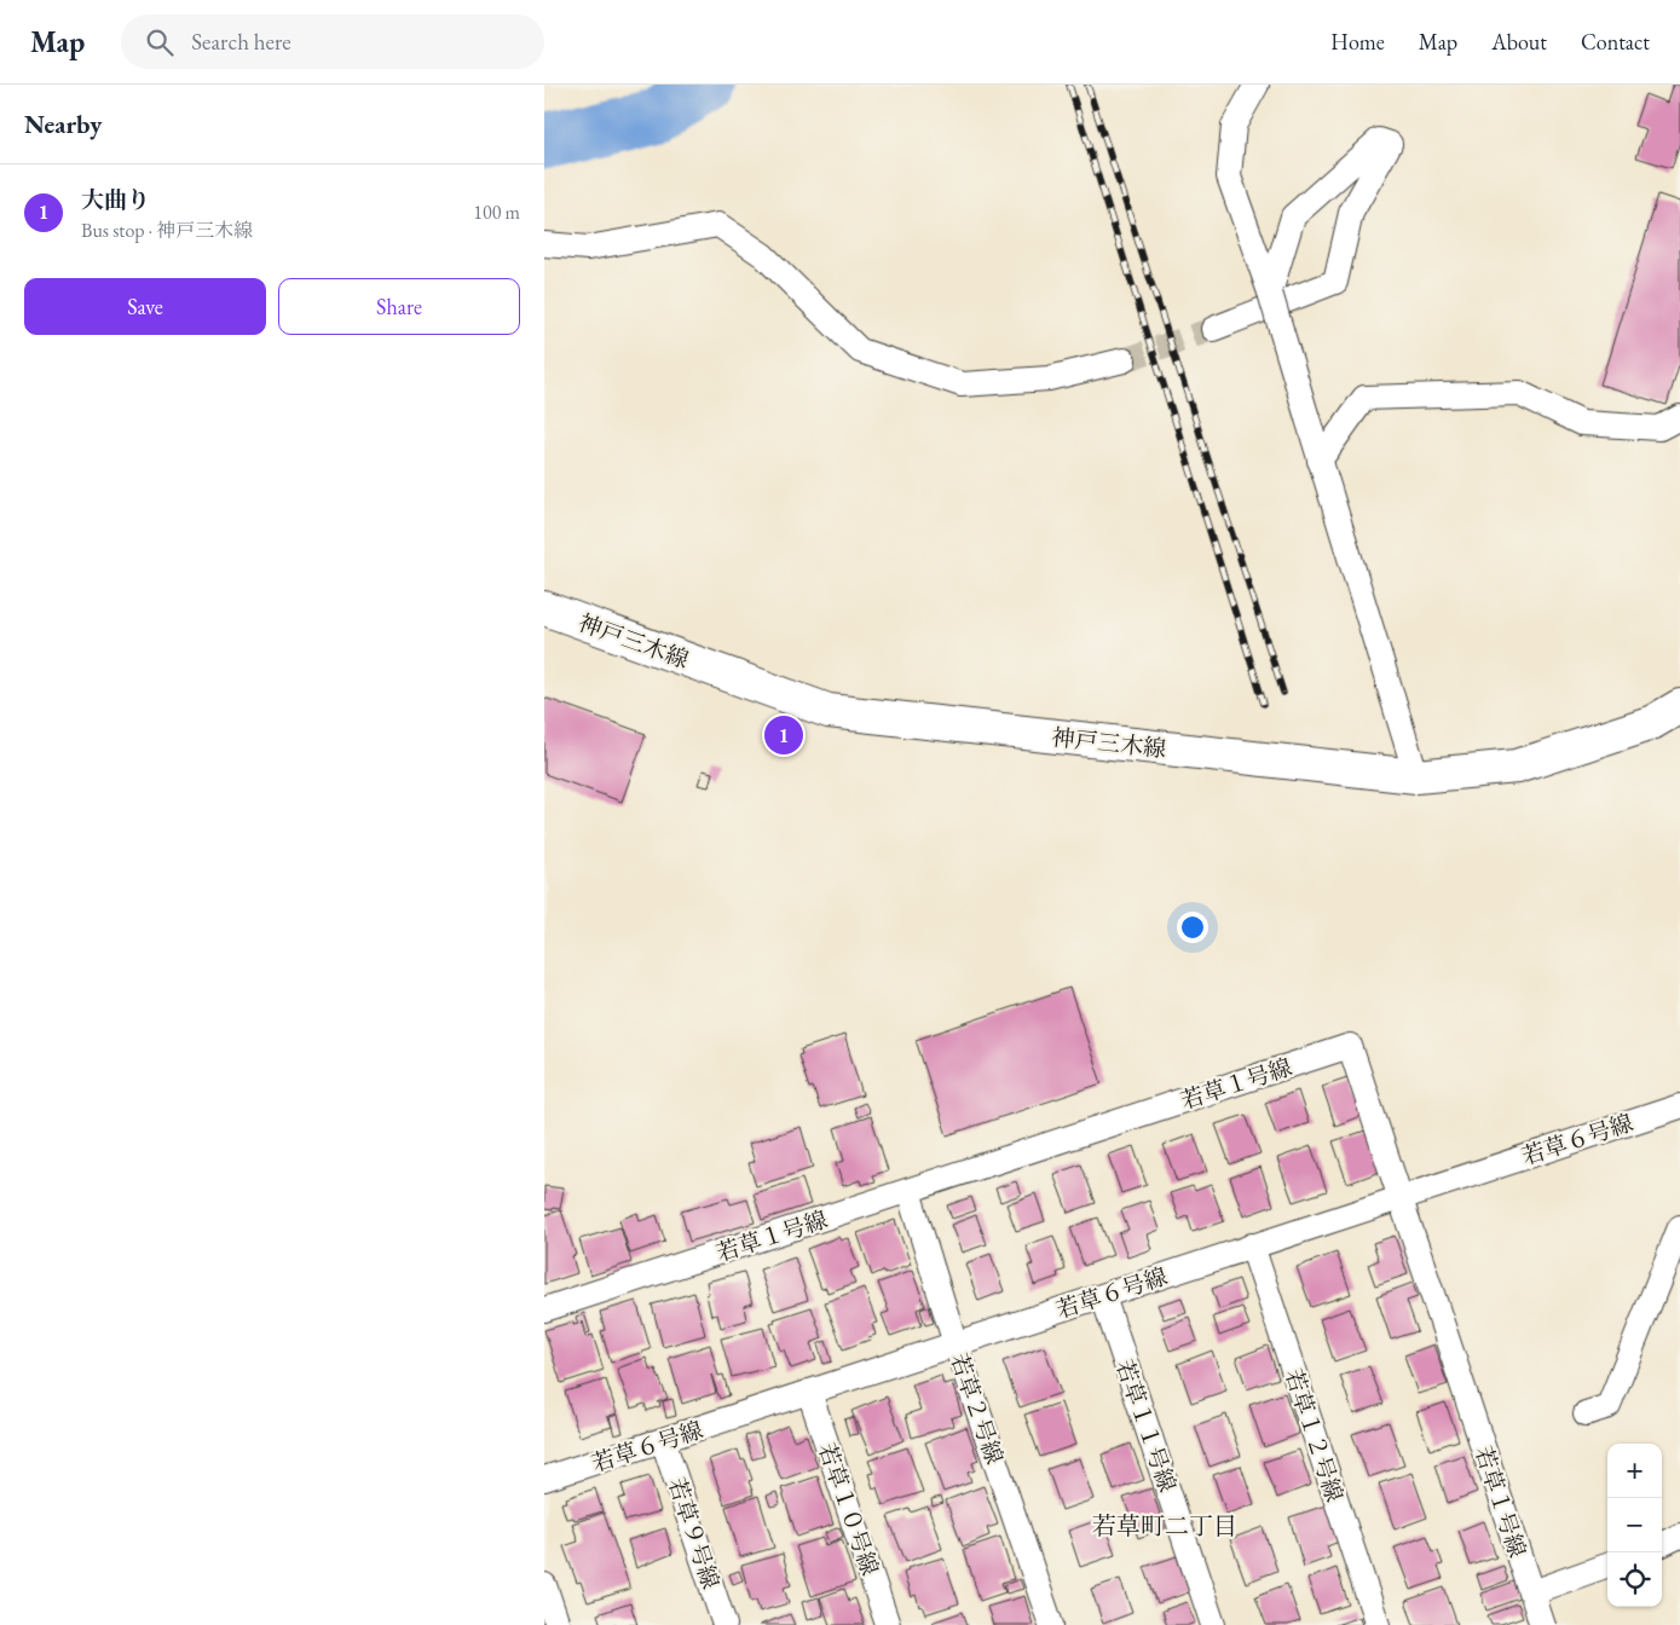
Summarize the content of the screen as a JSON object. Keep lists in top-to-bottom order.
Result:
{
  "streets": {
    "main road": ["神戸三木線"],
    "street": [
      "若草１号線",
      "若草６号線",
      "若草２号線",
      "若草１１号線",
      "若草１２号線",
      "若草１０号線",
      "若草９号線"
    ]
  },
  "crossings": [
    ["若草１号線", "若草６号線"],
    ["若草１号線", "若草２号線"],
    ["若草６号線", "若草２号線"],
    ["若草６号線", "若草１１号線"],
    ["若草６号線", "若草１２号線"],
    ["若草６号線", "若草１０号線"],
    ["若草６号線", "若草９号線"]
  ],
  "districts": ["若草町二丁目"],
  "page": {
    "header": "Map",
    "search": "Search here",
    "nav": [
      "Home",
      "Map",
      "About",
      "Contact"
    ],
    "heading": "Nearby",
    "list": [
      {
        "mark": "1",
        "name": "大曲り",
        "note": "Bus stop · 神戸三木線",
        "value": "100 m"
      }
    ],
    "buttons": ["Save", "Share"],
    "pins": "1",
    "map_buttons": ["+", "−"]
  }
}
